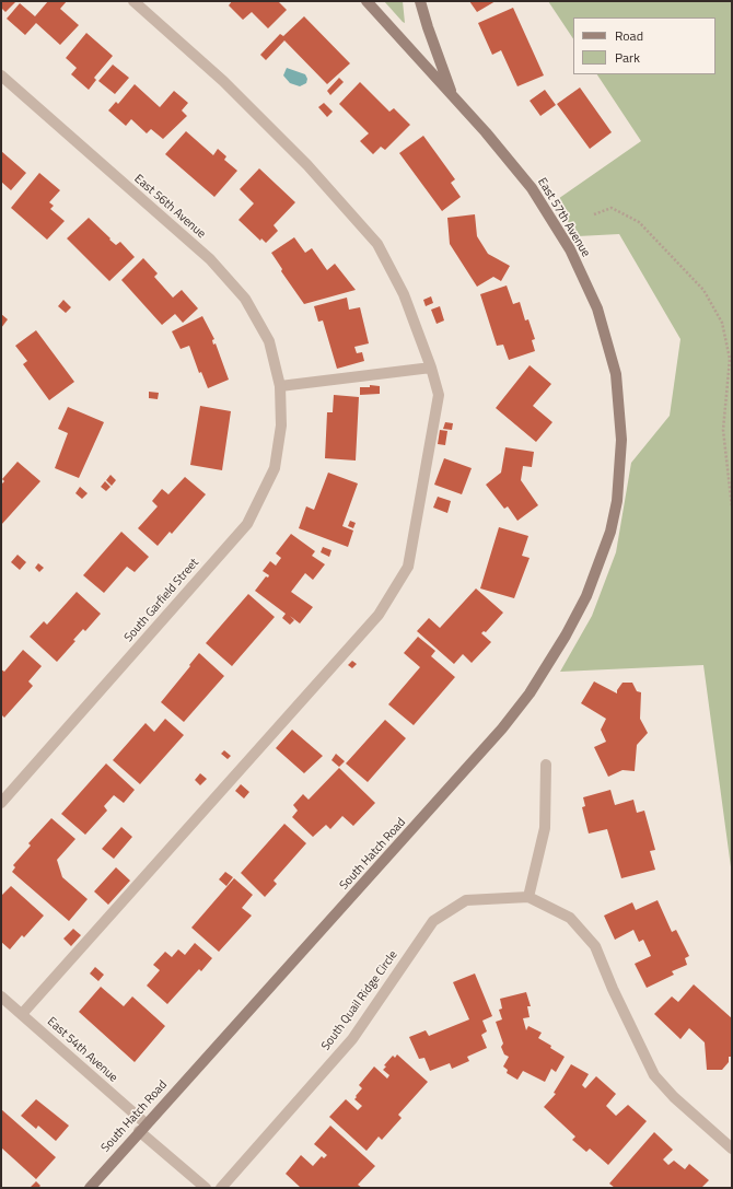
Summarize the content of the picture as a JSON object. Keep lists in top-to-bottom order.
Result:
{
  "streets": {
    "main road": ["East 57th Avenue", "South Hatch Road"],
    "street": [
      "East 56th Avenue",
      "South Garfield Street",
      "South Quail Ridge Circle",
      "East 54th Avenue"
    ]
  },
  "crossings": [
    ["East 56th Avenue", "South Garfield Street"],
    ["East 57th Avenue", "South Hatch Road"],
    ["South Hatch Road", "East 54th Avenue"]
  ],
  "legend": ["Road", "Park"]
}
